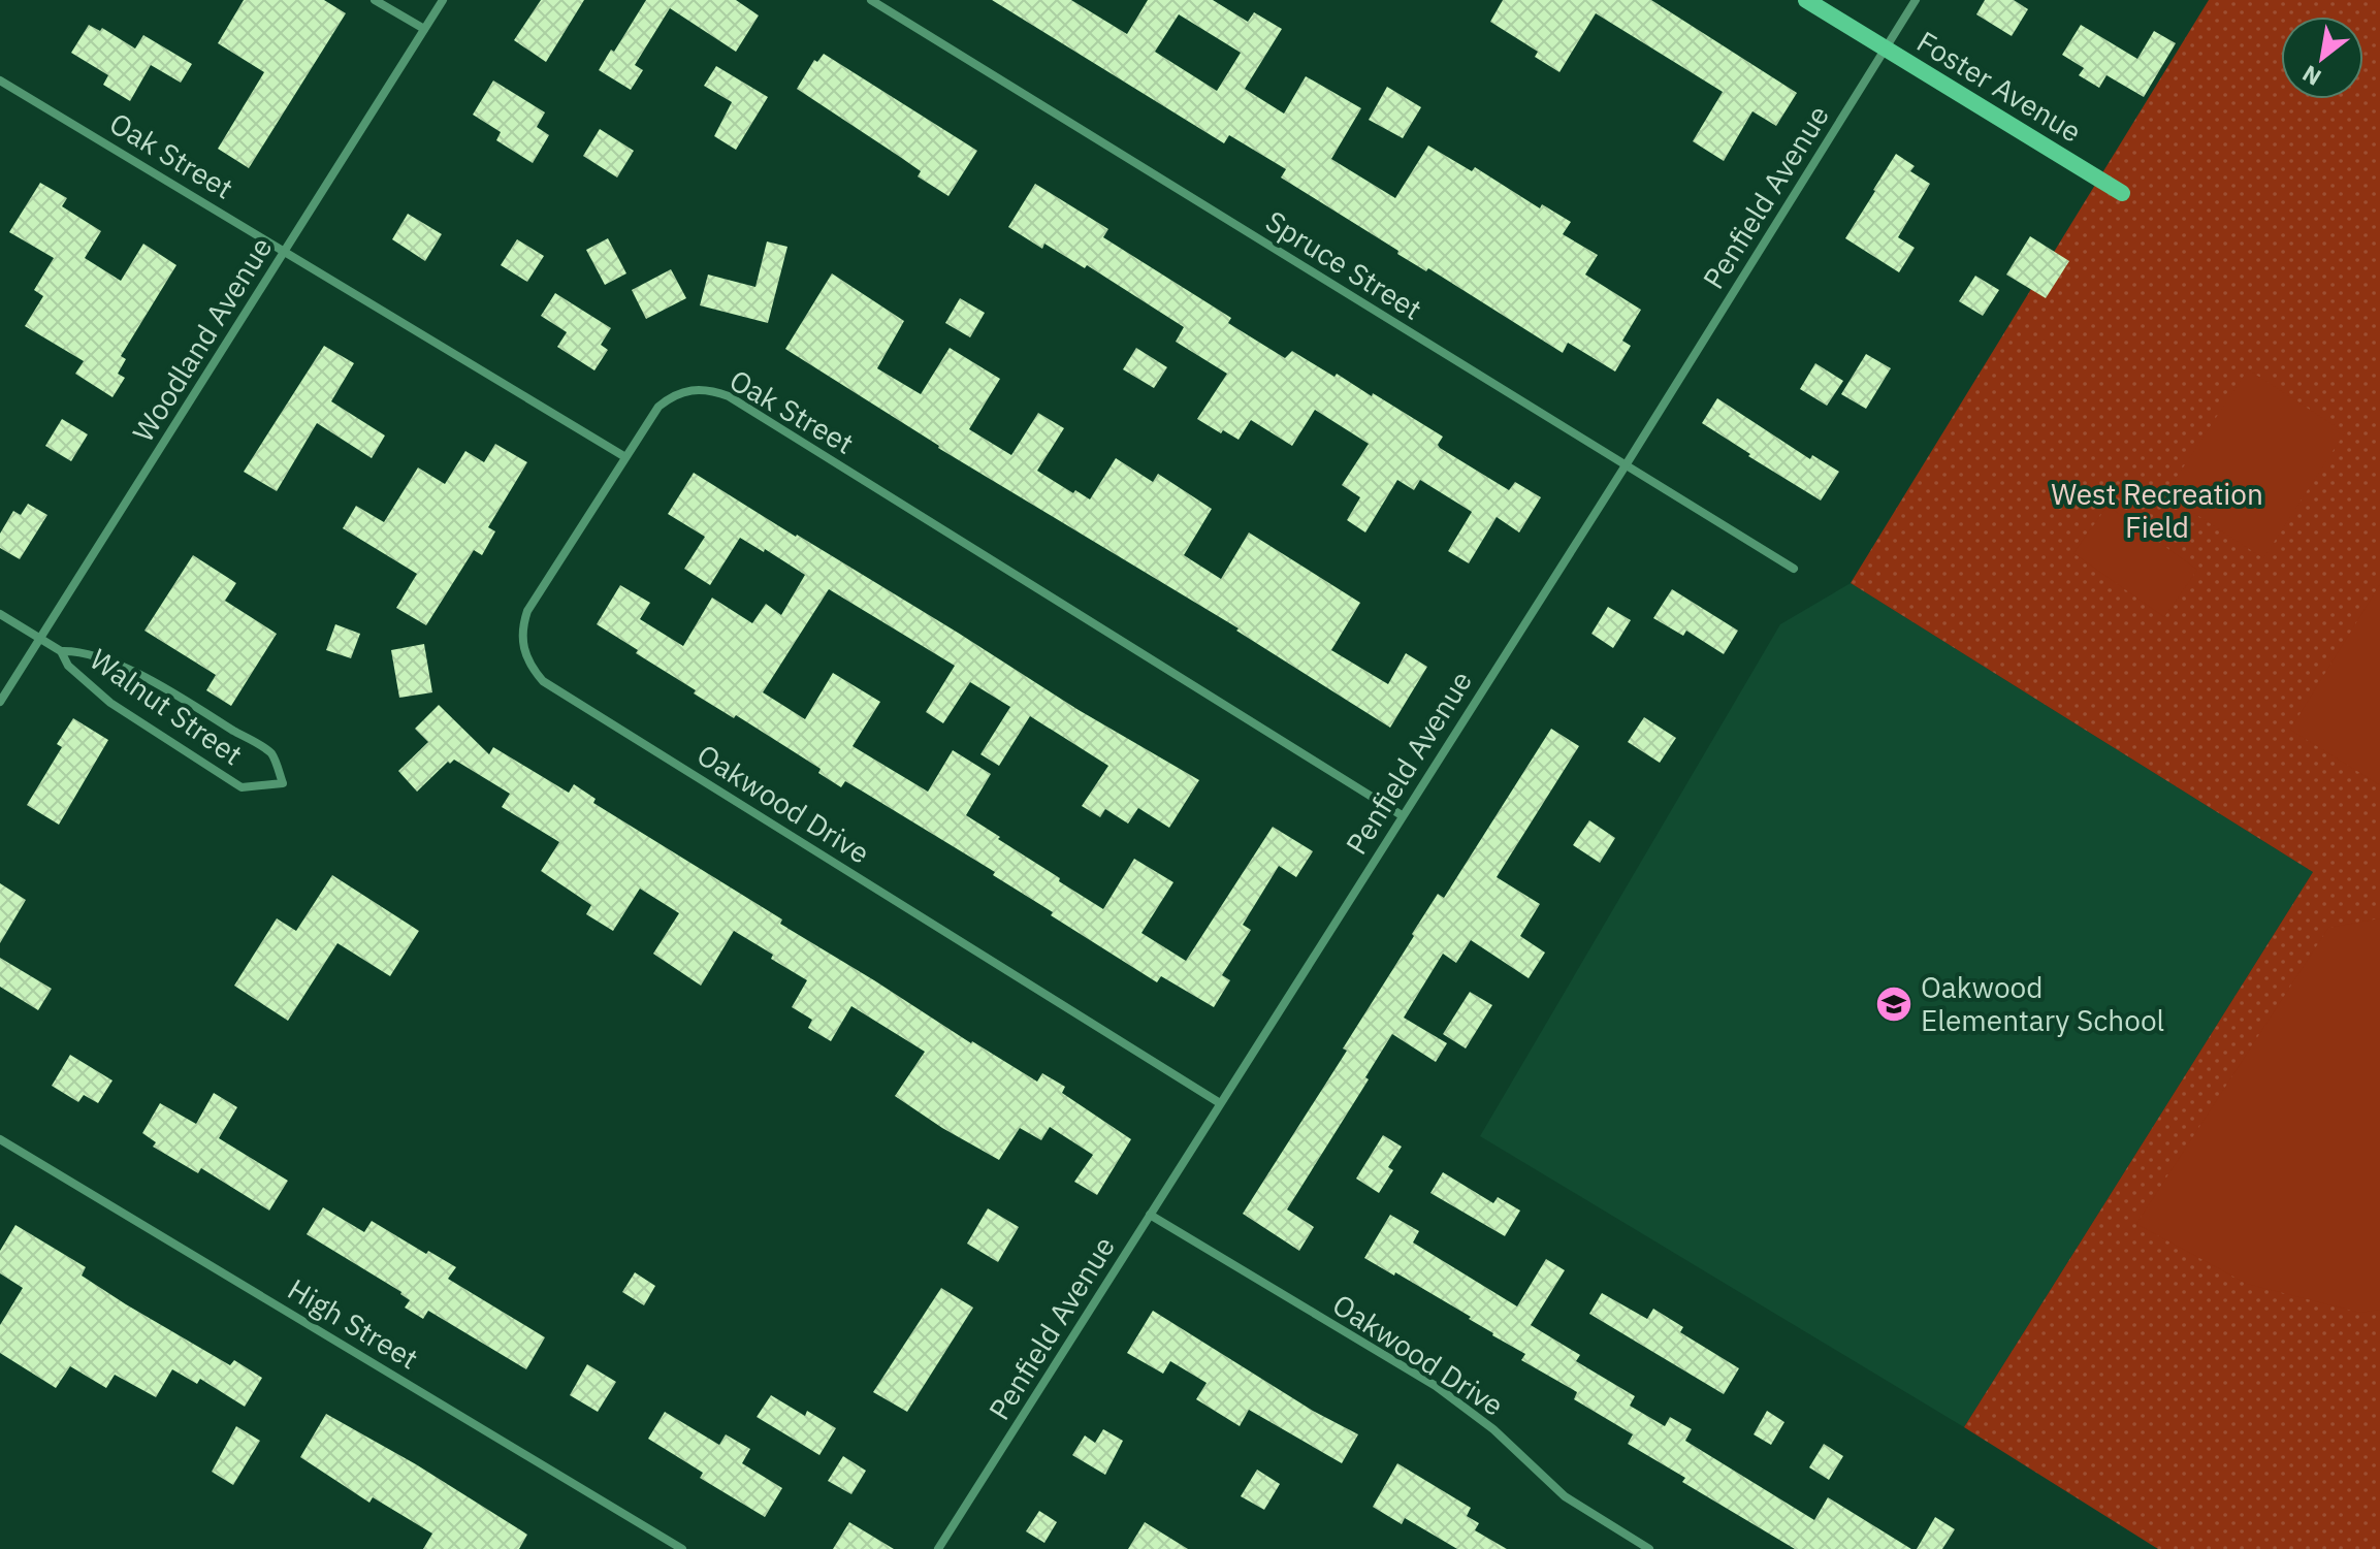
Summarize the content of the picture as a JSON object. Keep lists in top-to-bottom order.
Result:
{
  "streets": {
    "street": [
      "Foster Avenue",
      "Oak Street",
      "Penfield Avenue",
      "Spruce Street",
      "Woodland Avenue",
      "Walnut Street",
      "Oakwood Drive",
      "High Street"
    ]
  },
  "crossings": [
    ["Foster Avenue", "Penfield Avenue"],
    ["Oak Street", "Penfield Avenue"],
    ["Oak Street", "Woodland Avenue"],
    ["Oak Street", "Oakwood Drive"],
    ["Penfield Avenue", "Spruce Street"],
    ["Penfield Avenue", "Oakwood Drive"],
    ["Woodland Avenue", "Walnut Street"]
  ],
  "parks": ["West Recreation Field"],
  "places": {
    "school or university": ["Oakwood Elementary School"]
  },
  "north": "bottom left"
}
